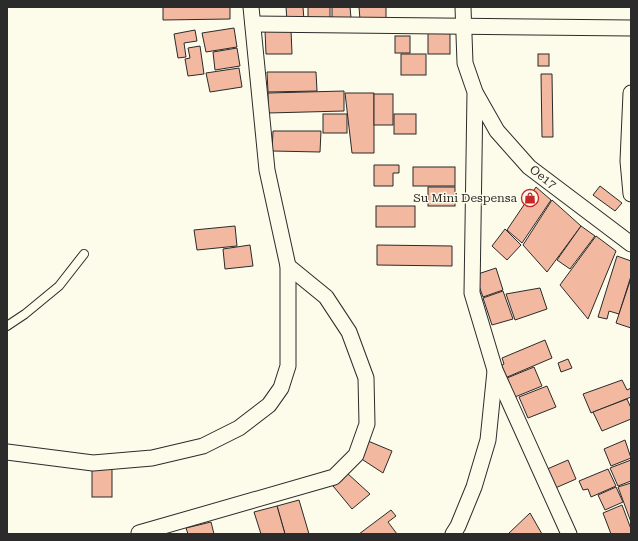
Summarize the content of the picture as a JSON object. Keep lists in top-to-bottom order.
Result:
{
  "streets": {
    "street": ["Oe17"]
  },
  "places": {
    "shop": ["Su Mini Despensa"]
  }
}
